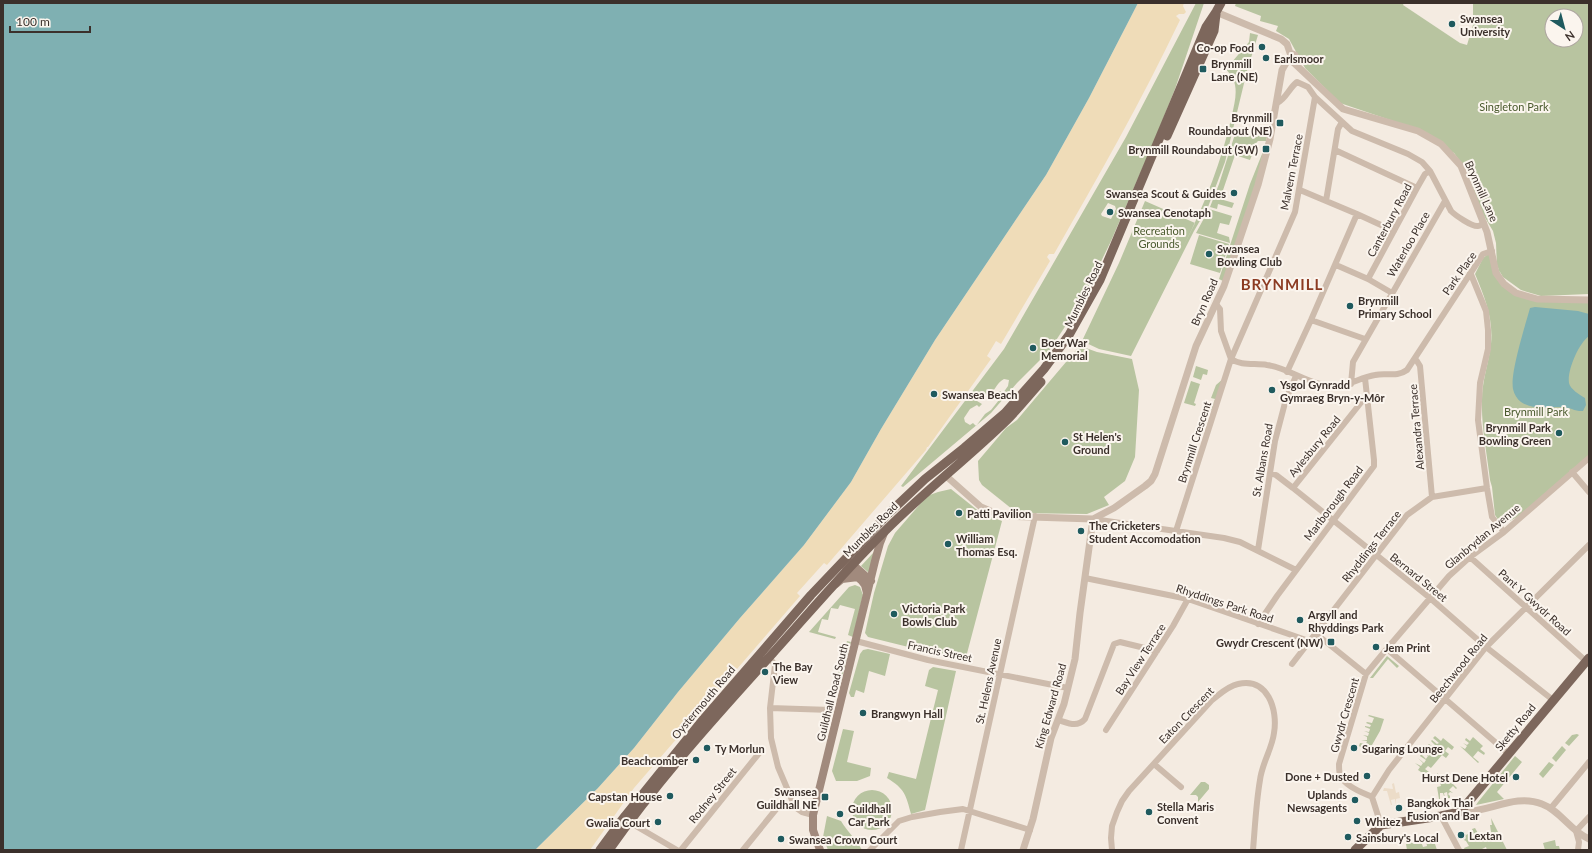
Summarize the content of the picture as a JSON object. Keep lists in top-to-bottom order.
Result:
{
  "streets": {
    "main road": [
      "Mumbles Road",
      "Guildhall Road South",
      "Oystermouth Road",
      "Sketty Road"
    ],
    "street": [
      "Malvern Terrace",
      "Brynmill Lane",
      "Canterbury Road",
      "Waterloo Place",
      "Park Place",
      "Bryn Road",
      "Alexandra Terrace",
      "Brynmill Crescent",
      "Aylesbury Road",
      "St. Albans Road",
      "Marlborough Road",
      "Glanbrydan Avenue",
      "Rhyddings Terrace",
      "Bernard Street",
      "Pant Y Gwydr Road",
      "Rhyddings Park Road",
      "Francis Street",
      "Bay View Terrace",
      "Beechwood Road",
      "St. Helens Avenue",
      "King Edward Road",
      "Eaton Crescent",
      "Gwydr Crescent",
      "Rodney Street"
    ]
  },
  "crossings": [
    ["Malvern Terrace", "Brynmill Crescent"],
    ["Brynmill Lane", "Park Place"],
    ["Brynmill Lane", "Mumbles Road"],
    ["Brynmill Lane", "Bryn Road"],
    ["Park Place", "Alexandra Terrace"],
    ["Park Place", "Marlborough Road"],
    ["Mumbles Road", "Guildhall Road South"],
    ["Mumbles Road", "Oystermouth Road"],
    ["Bryn Road", "King Edward Road"],
    ["Alexandra Terrace", "Rhyddings Terrace"],
    ["Aylesbury Road", "Marlborough Road"],
    ["Aylesbury Road", "Bernard Street"],
    ["St. Albans Road", "Bernard Street"],
    ["Marlborough Road", "Bernard Street"],
    ["Marlborough Road", "Rhyddings Park Road"],
    ["Glanbrydan Avenue", "Bernard Street"],
    ["Glanbrydan Avenue", "Pant Y Gwydr Road"],
    ["Glanbrydan Avenue", "Gwydr Crescent"],
    ["Rhyddings Terrace", "Bernard Street"],
    ["Rhyddings Terrace", "Rhyddings Park Road"],
    ["Rhyddings Terrace", "Gwydr Crescent"],
    ["Bernard Street", "Beechwood Road"],
    ["Bernard Street", "Sketty Road"],
    ["Pant Y Gwydr Road", "Beechwood Road"],
    ["Pant Y Gwydr Road", "Sketty Road"],
    ["Rhyddings Park Road", "Bay View Terrace"],
    ["Rhyddings Park Road", "King Edward Road"],
    ["Rhyddings Park Road", "Gwydr Crescent"],
    ["Francis Street", "St. Helens Avenue"],
    ["Francis Street", "Guildhall Road South"],
    ["Francis Street", "King Edward Road"],
    ["Beechwood Road", "Gwydr Crescent"]
  ],
  "districts": ["BRYNMILL"],
  "parks": ["Singleton Park", "Recreation Grounds", "Brynmill Park"],
  "places": {
    "other": [
      "Swansea University",
      "Co-op Food",
      "Earlsmoor",
      "Swansea Scout & Guides",
      "Swansea Cenotaph",
      "Swansea Bowling Club",
      "Brynmill Primary School",
      "Boer War Memorial",
      "Ysgol Gynradd Gymraeg Bryn-y-Môr",
      "Swansea Beach",
      "Brynmill Park Bowling Green",
      "St Helen's Ground",
      "Patti Pavilion",
      "The Cricketers Student Accomodation",
      "William Thomas Esq.",
      "Victoria Park Bowls Club",
      "Argyll and Rhyddings Park",
      "Jem Print",
      "The Bay View",
      "Brangwyn Hall",
      "Ty Morlun",
      "Sugaring Lounge",
      "Beachcomber",
      "Done + Dusted",
      "Hurst Dene Hotel",
      "Capstan House",
      "Uplands Newsagents",
      "Bangkok Thai Fusion and Bar",
      "Stella Maris Convent",
      "Guildhall Car Park",
      "Whitez",
      "Gwalia Court",
      "Lextan",
      "Sainsbury's Local",
      "Swansea Crown Court"
    ],
    "transit": [
      "Brynmill Lane (NE)",
      "Brynmill Roundabout (NE)",
      "Brynmill Roundabout (SW)",
      "Gwydr Crescent (NW)",
      "Swansea Guildhall NE"
    ]
  },
  "scale_bar": "100 m",
  "north": "bottom right"
}
